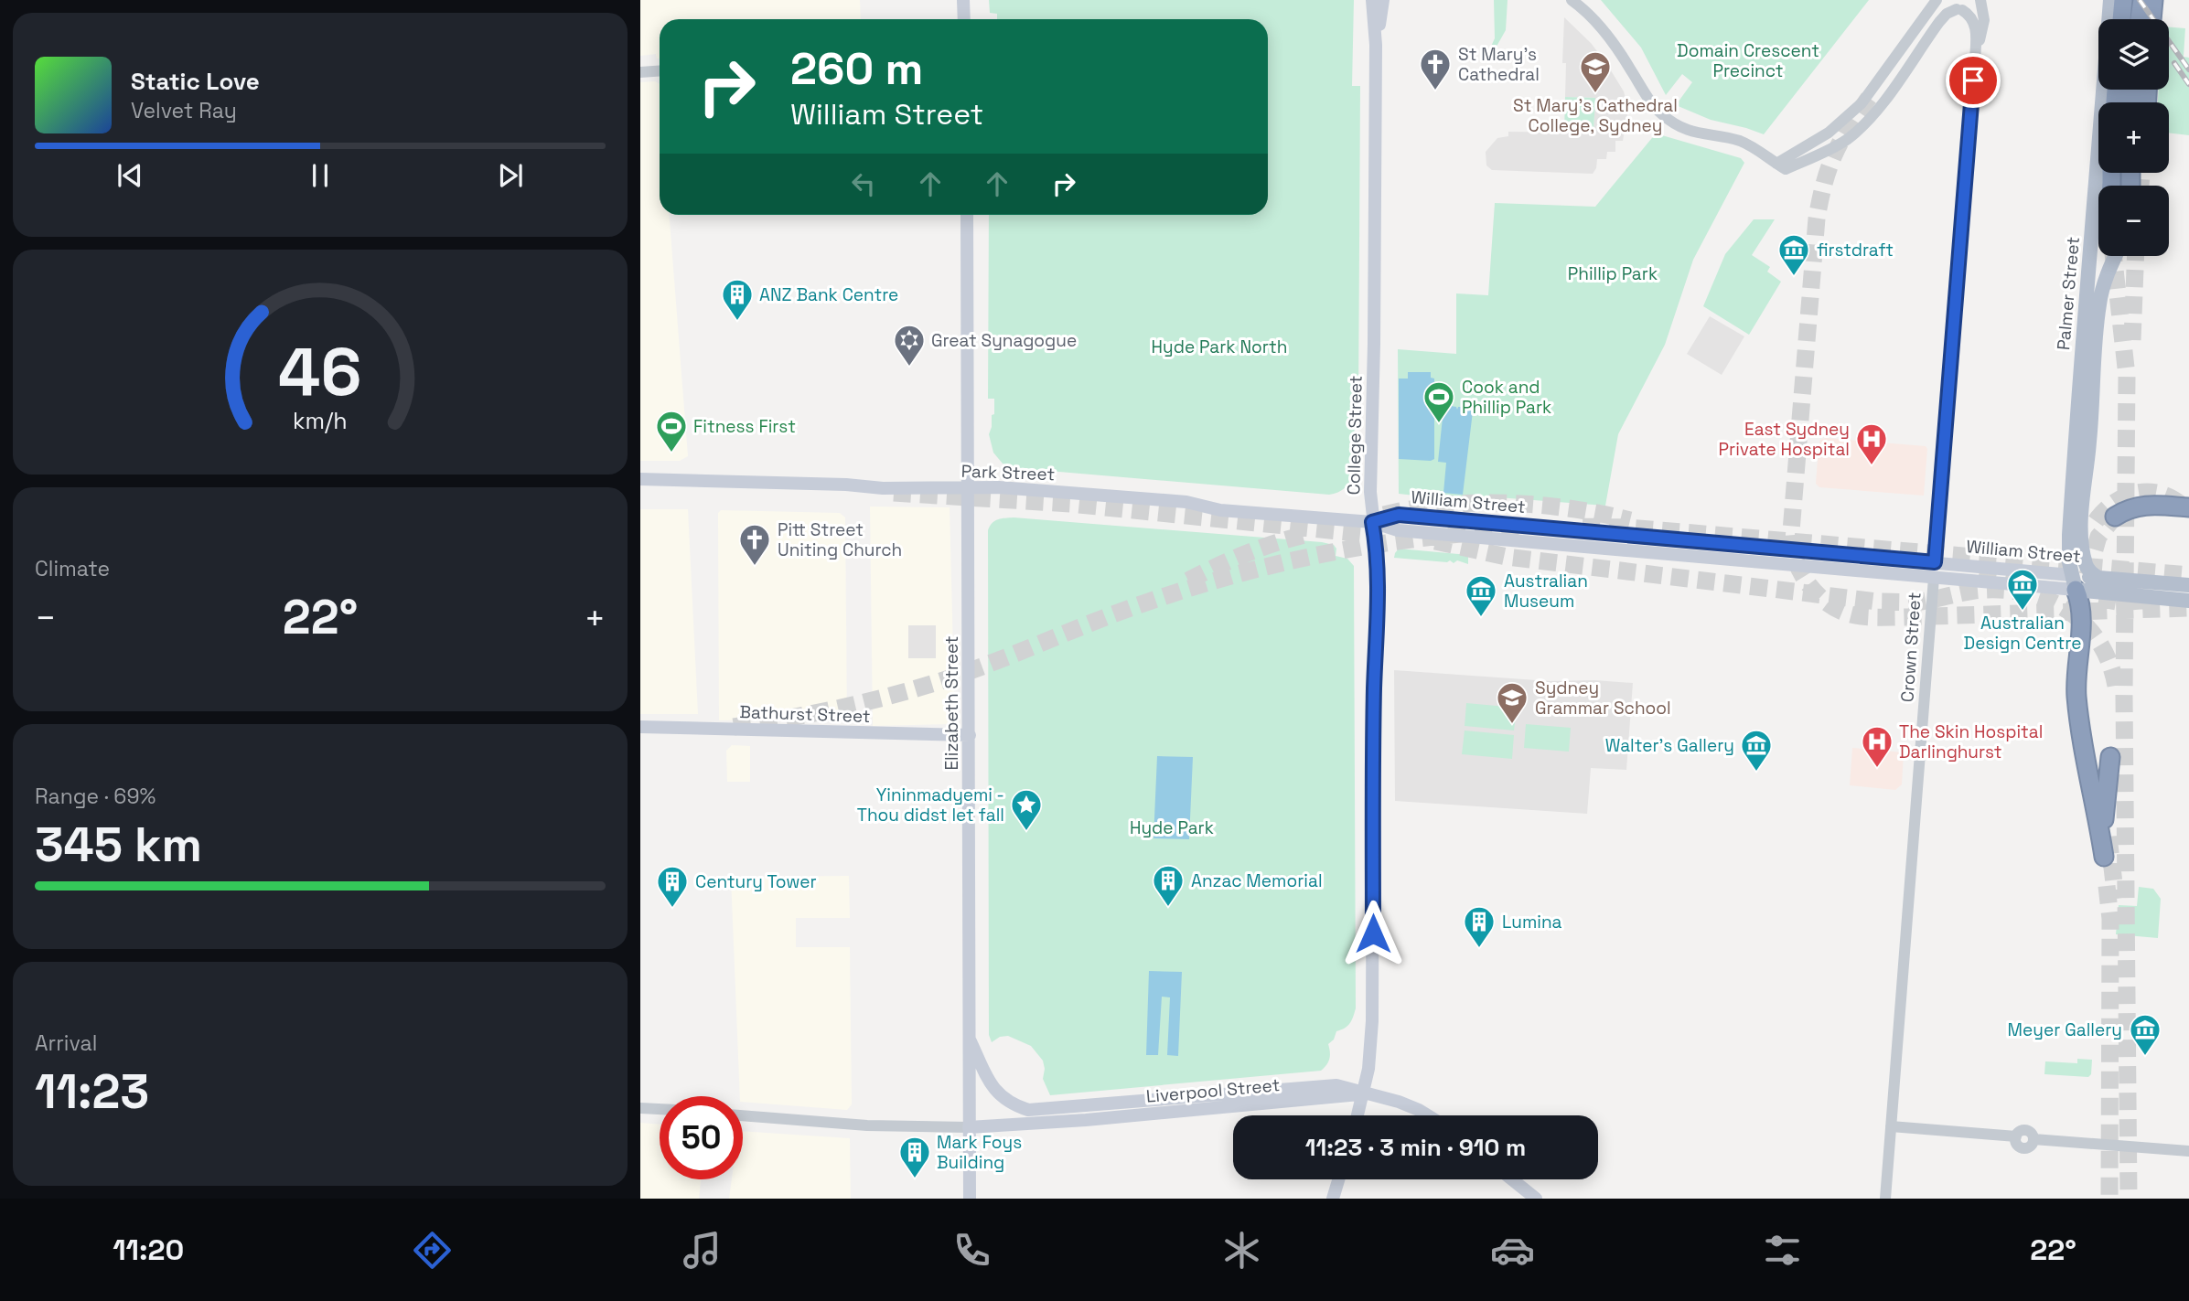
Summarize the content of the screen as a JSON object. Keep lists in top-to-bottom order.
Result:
{
  "streets": {
    "main road": [
      "Palmer Street",
      "College Street",
      "Park Street",
      "William Street",
      "Crown Street",
      "Elizabeth Street",
      "Bathurst Street",
      "Liverpool Street"
    ]
  },
  "crossings": [
    ["Palmer Street", "William Street"],
    ["College Street", "Park Street"],
    ["College Street", "William Street"],
    ["College Street", "Liverpool Street"],
    ["Park Street", "William Street"],
    ["Park Street", "Elizabeth Street"],
    ["William Street", "Crown Street"],
    ["Elizabeth Street", "Bathurst Street"],
    ["Elizabeth Street", "Liverpool Street"]
  ],
  "parks": [
    "Domain Crescent Precinct",
    "Phillip Park",
    "Hyde Park North",
    "Hyde Park"
  ],
  "places": {
    "church": ["St Mary's Cathedral", "Pitt Street Uniting Church"],
    "school or university": ["St Mary's Cathedral College, Sydney", "Sydney Grammar School"],
    "museum": [
      "firstdraft",
      "Australian Design Centre",
      "Australian Museum",
      "Walter's Gallery",
      "Meyer Gallery"
    ],
    "building": [
      "ANZ Bank Centre",
      "Anzac Memorial",
      "Century Tower",
      "Lumina",
      "Mark Foys Building"
    ],
    "synagogue": ["Great Synagogue"],
    "sports": ["Cook and Phillip Park", "Fitness First"],
    "hospital": ["East Sydney Private Hospital", "The Skin Hospital Darlinghurst"],
    "place": ["Yininmadyemi - Thou didst let fall"]
  },
  "page": {
    "map_buttons": ["+", "−"],
    "turn": ["260 m", "William Street"],
    "song": ["Static Love", "Velvet Ray"],
    "tile": [
      "Climate",
      ["Range · 69%", "345 km"],
      ["Arrival", "11:23"]
    ],
    "heat": ["−", "22°", "+"],
    "limit": "50",
    "trip": "11:23 · 3 min · 910 m",
    "tabs": ["11:20", "22°"],
    "gauge": ["46", "km/h"]
  }
}
